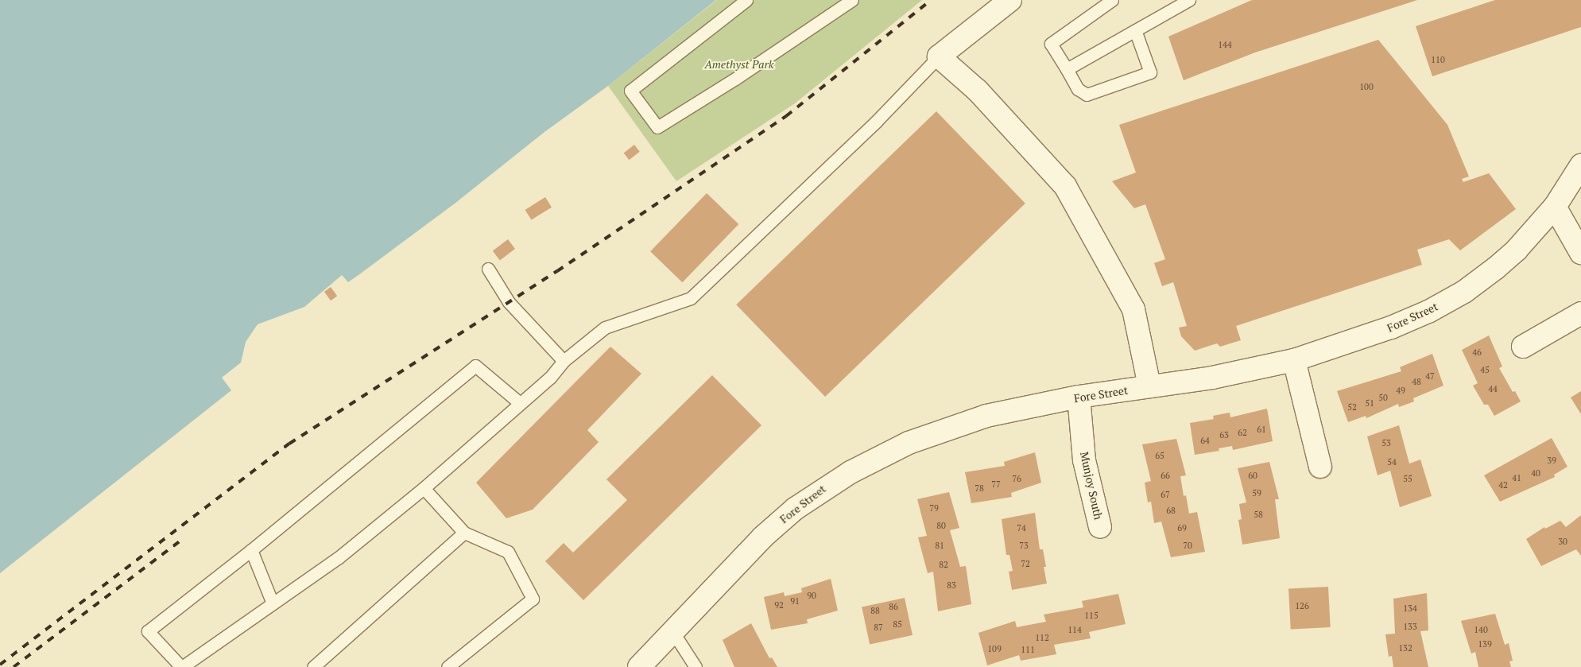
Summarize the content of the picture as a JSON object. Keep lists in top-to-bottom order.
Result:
{
  "streets": {
    "street": ["Fore Street", "Munjoy South"]
  },
  "crossings": [
    ["Fore Street", "Munjoy South"]
  ],
  "parks": ["Amethyst Park"],
  "house_numbers": [
    "144",
    "110",
    "100",
    "46",
    "45",
    "47",
    "48",
    "44",
    "49",
    "50",
    "51",
    "52",
    "61",
    "62",
    "63",
    "64",
    "53",
    "65",
    "39",
    "54",
    "40",
    "66",
    "60",
    "41",
    "76",
    "55",
    "77",
    "42",
    "78",
    "59",
    "67",
    "79",
    "68",
    "58",
    "80",
    "74",
    "69",
    "30",
    "81",
    "73",
    "70",
    "72",
    "82",
    "83",
    "90",
    "91",
    "92",
    "126",
    "86",
    "134",
    "88",
    "115",
    "85",
    "133",
    "87",
    "114",
    "140",
    "112",
    "139",
    "132",
    "109",
    "111"
  ]
}
